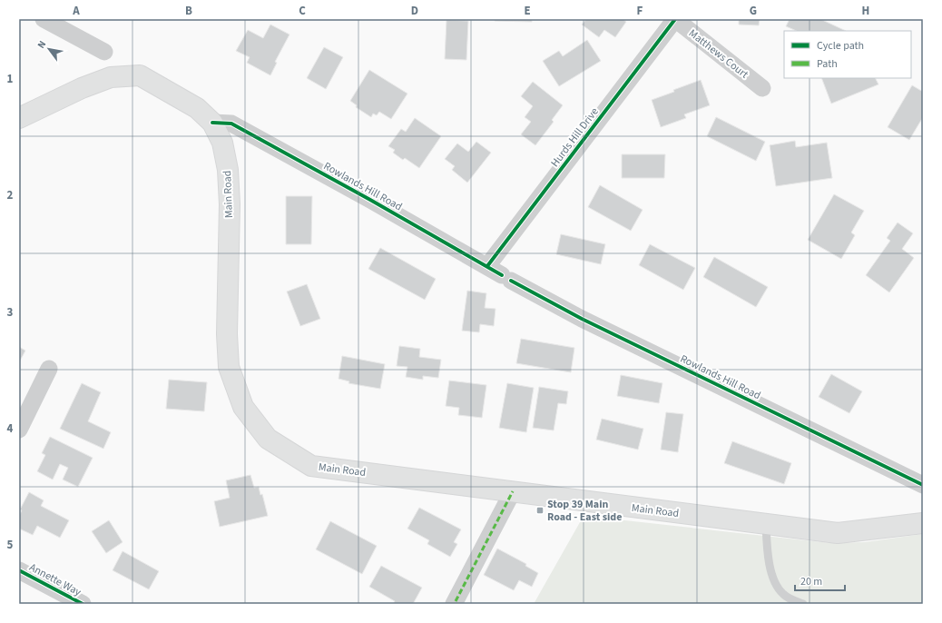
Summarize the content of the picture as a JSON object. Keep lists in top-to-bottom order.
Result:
{
  "streets": {
    "main road": ["Main Road"],
    "street": [
      "Matthews Court",
      "Hurds Hill Drive",
      "Rowlands Hill Road",
      "Annette Way"
    ]
  },
  "crossings": [
    ["Matthews Court", "Hurds Hill Drive"],
    ["Hurds Hill Drive", "Rowlands Hill Road"],
    ["Rowlands Hill Road", "Main Road"]
  ],
  "places": {
    "transit": ["Stop 39 Main Road - East side"]
  },
  "legend": ["Cycle path", "Path"],
  "scale_bar": "20 m",
  "north": "top left",
  "grid": {
    "columns": [
      "A",
      "B",
      "C",
      "D",
      "E",
      "F",
      "G",
      "H"
    ],
    "rows": [
      "1",
      "2",
      "3",
      "4",
      "5"
    ]
  }
}
